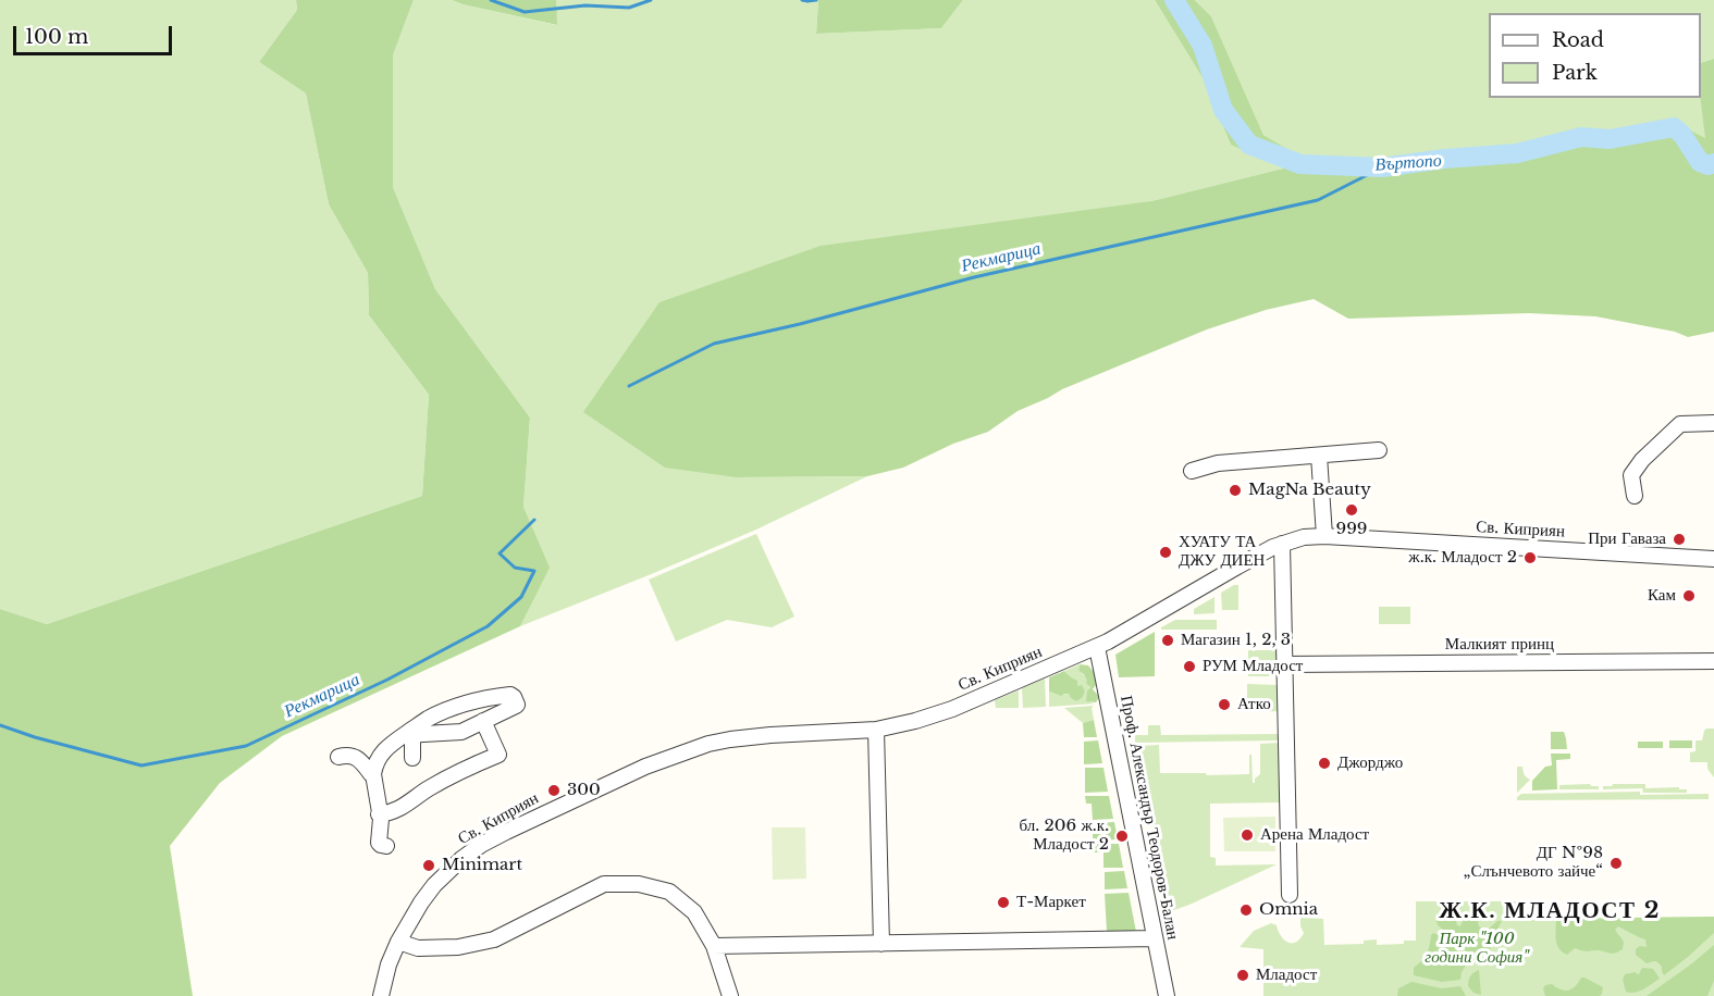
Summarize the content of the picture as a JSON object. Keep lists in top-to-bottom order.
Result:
{
  "streets": {
    "street": ["Св. Киприян", "Малкият принц", "Проф. Александър Теодоров-Балан"]
  },
  "crossings": [
    ["Св. Киприян", "Проф. Александър Теодоров-Балан"]
  ],
  "districts": ["Ж.К. МЛАДОСТ 2"],
  "water": ["Въртопо", "Рекмарица"],
  "parks": ["Парк \"100 години София\""],
  "places": [
    "MagNa Beauty",
    "999",
    "При Гаваза",
    "ХУАТУ ТА ДЖУ ДИЕН",
    "ж.к. Младост 2",
    "Кам",
    "Магазин 1, 2, 3",
    "РУМ Младост",
    "Атко",
    "Джорджо",
    "300",
    "Арена Младост",
    "бл. 206 ж.к. Младост 2",
    "ДГ №98 „Слънчевото зайче“",
    "Minimart",
    "Т-Маркет",
    "Omnia",
    "Младост"
  ],
  "legend": ["Road", "Park"],
  "scale_bar": "100 m"
}
